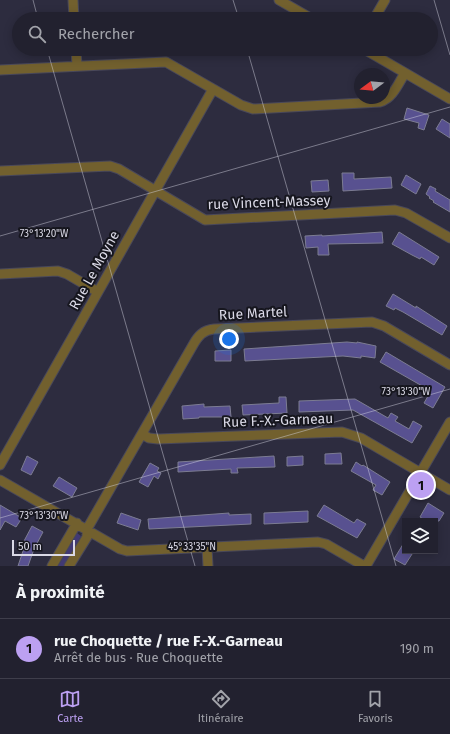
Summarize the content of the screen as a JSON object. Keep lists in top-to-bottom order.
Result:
{
  "streets": {
    "street": [
      "rue Vincent-Massey",
      "Rue Le Moyne",
      "Rue Martel",
      "Rue F.-X.-Garneau"
    ]
  },
  "crossings": [
    ["rue Vincent-Massey", "Rue Le Moyne"],
    ["Rue Martel", "Rue F.-X.-Garneau"]
  ],
  "scale_bar": "50 m",
  "north": "left",
  "page": {
    "search": "Rechercher",
    "pins": "1",
    "scale": "50 m",
    "heading": "À proximité",
    "list": [
      {
        "mark": "1",
        "name": "rue Choquette / rue F.-X.-Garneau",
        "note": "Arrêt de bus · Rue Choquette",
        "value": "190 m"
      }
    ],
    "nav": ["Carte", "Itinéraire", "Favoris"]
  },
  "coordinates": ["73°13'20\"W", "73°13'30\"W", "45°33'35\"N"]
}
